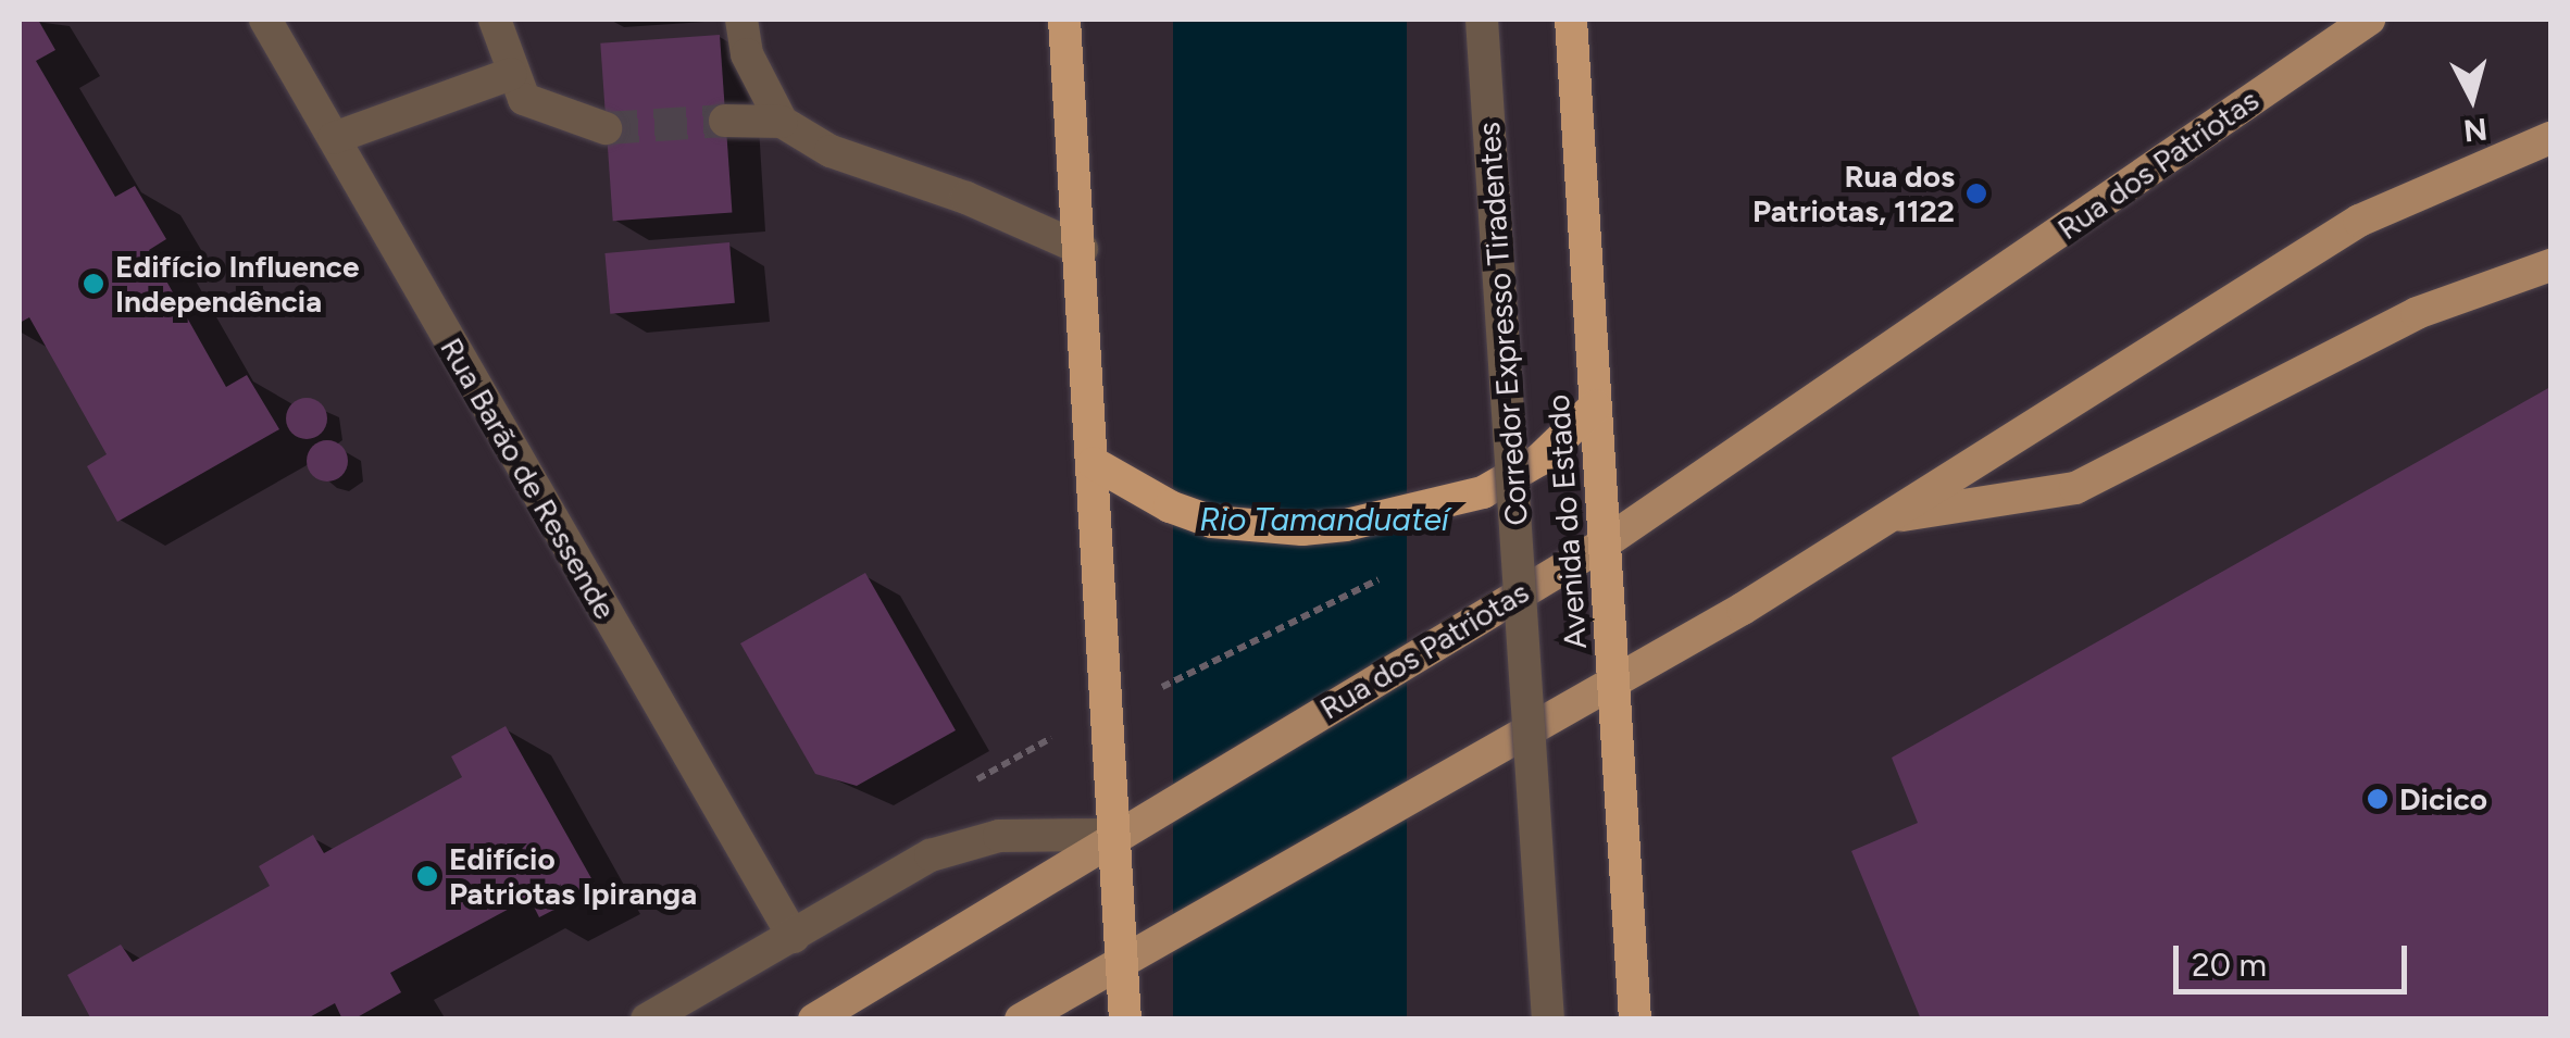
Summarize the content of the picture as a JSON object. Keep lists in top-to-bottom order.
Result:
{
  "streets": {
    "highway": ["Avenida do Estado"],
    "main road": ["Rua dos Patriotas"],
    "street": ["Corredor Expresso Tiradentes", "Rua Barão de Ressende"]
  },
  "crossings": [
    ["Rua dos Patriotas", "Rua Barão de Ressende"],
    ["Rua dos Patriotas", "Avenida do Estado"]
  ],
  "water": ["Rio Tamanduateí"],
  "places": [
    "Rua dos Patriotas, 1122",
    "Edifício Influence Independência",
    "Dicico",
    "Edifício Patriotas Ipiranga"
  ],
  "scale_bar": "20 m",
  "north": "bottom"
}
